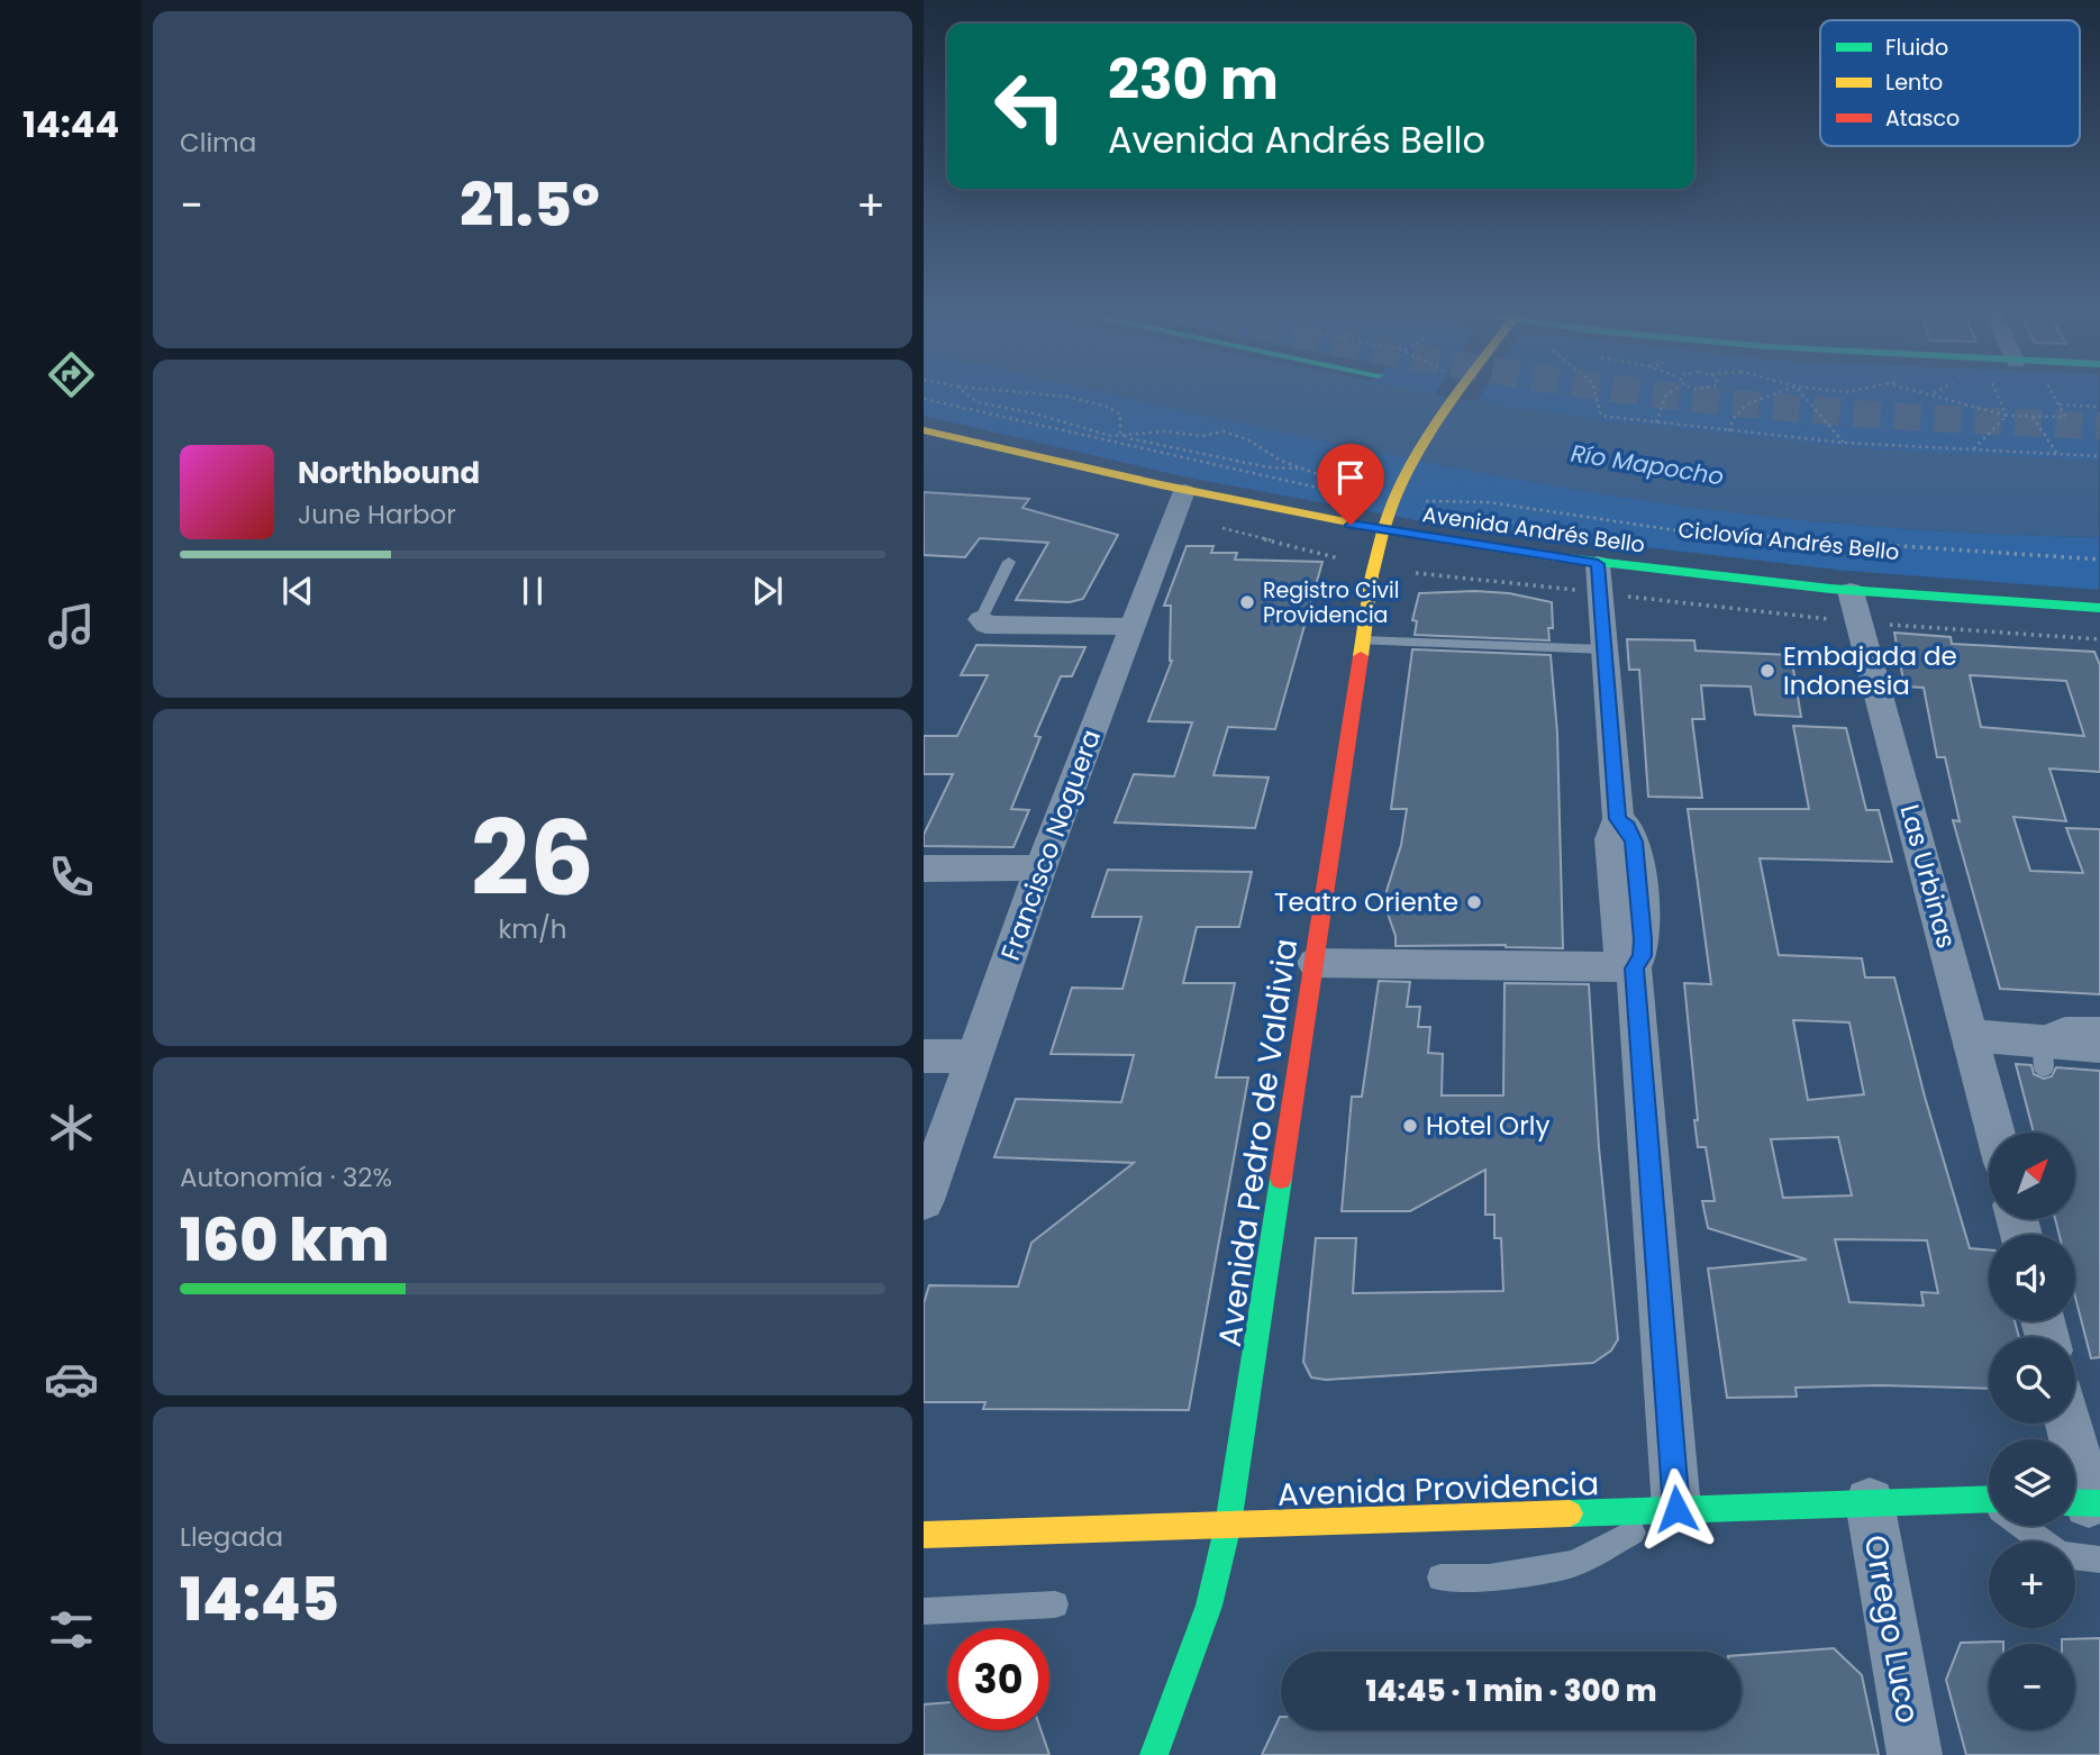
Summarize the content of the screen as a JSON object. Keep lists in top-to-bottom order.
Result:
{
  "streets": {
    "main road": ["Avenida Andrés Bello", "Avenida Pedro de Valdivia", "Avenida Providencia"],
    "street": ["Francisco Noguera", "Las Urbinas", "Orrego Luco"]
  },
  "crossings": [
    ["Avenida Andrés Bello", "Francisco Noguera"],
    ["Avenida Andrés Bello", "Las Urbinas"],
    ["Avenida Andrés Bello", "Avenida Pedro de Valdivia"],
    ["Avenida Pedro de Valdivia", "Avenida Providencia"],
    ["Avenida Providencia", "Orrego Luco"]
  ],
  "water": ["Río Mapocho"],
  "places": [
    "Registro Civil Providencia",
    "Embajada de Indonesia",
    "Teatro Oriente",
    "Hotel Orly"
  ],
  "legend": ["Fluido", "Lento", "Atasco"],
  "north": "top right",
  "page": {
    "tabs": "14:44",
    "tile": [
      "Clima",
      ["26", "km/h"],
      ["Autonomía · 32%", "160 km"],
      ["Llegada", "14:45"]
    ],
    "turn": ["230 m", "Avenida Andrés Bello"],
    "heat": ["−", "21.5°", "+"],
    "song": ["Northbound", "June Harbor"],
    "map_buttons": ["+", "−"],
    "limit": "30",
    "trip": "14:45 · 1 min · 300 m"
  }
}
